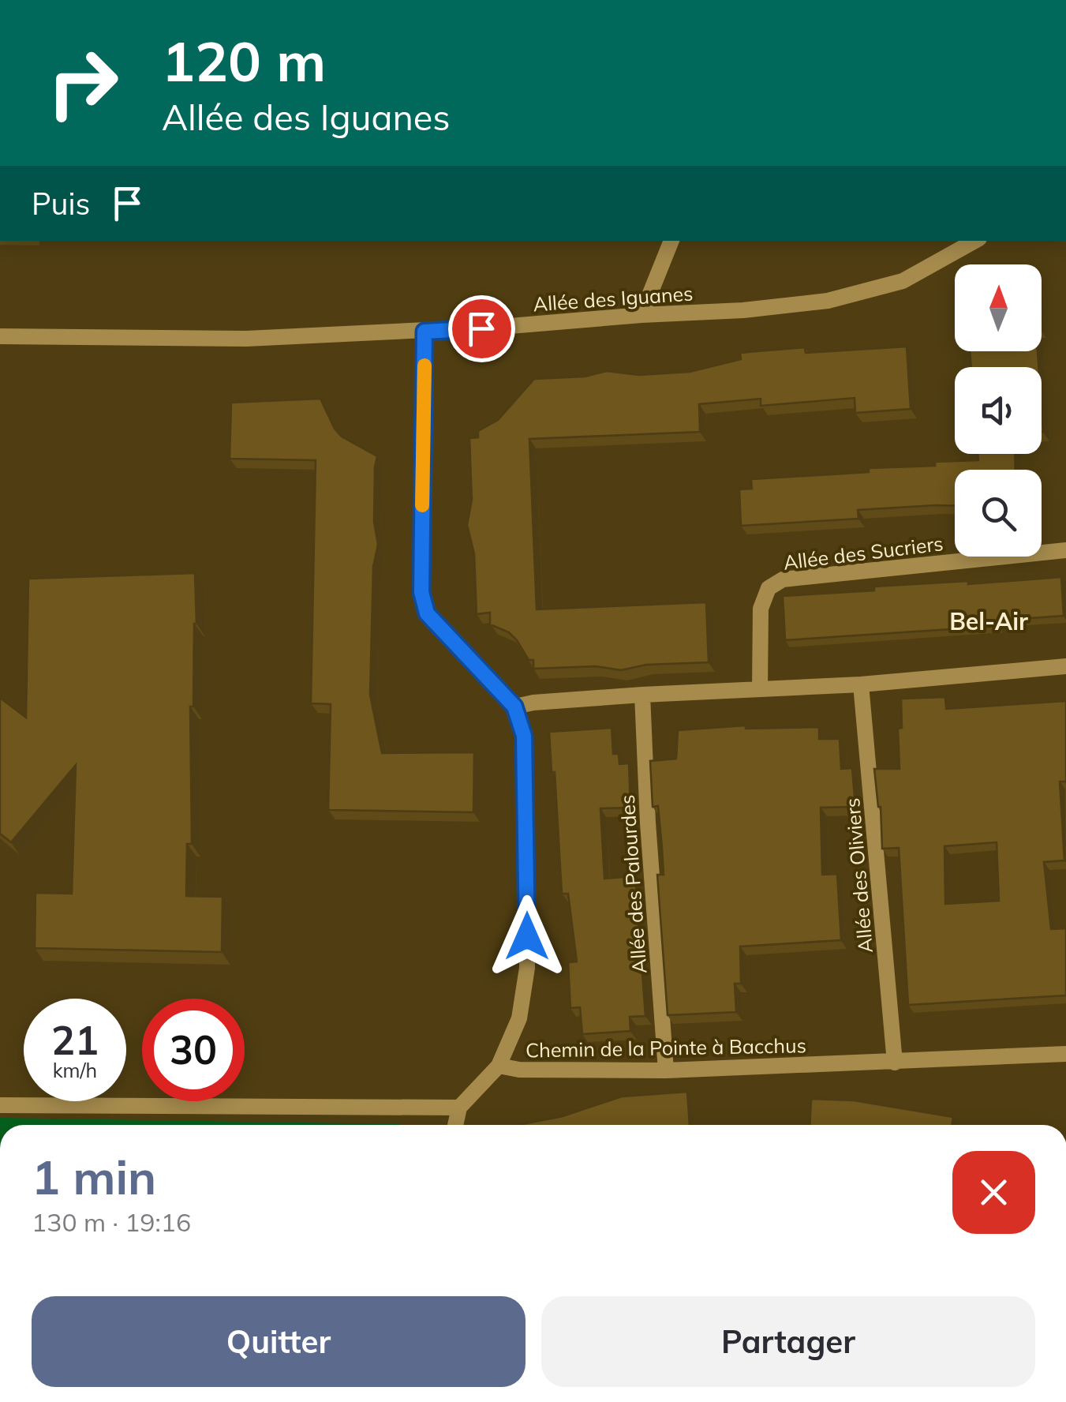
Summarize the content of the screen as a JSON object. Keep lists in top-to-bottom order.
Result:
{
  "streets": {
    "street": [
      "Allée des Iguanes",
      "Allée des Sucriers",
      "Allée des Oliviers",
      "Allée des Palourdes",
      "Chemin de la Pointe à Bacchus"
    ]
  },
  "crossings": [
    ["Allée des Oliviers", "Chemin de la Pointe à Bacchus"],
    ["Allée des Palourdes", "Chemin de la Pointe à Bacchus"]
  ],
  "districts": ["Bel-Air"],
  "north": "top",
  "page": {
    "turn": ["120 m", "Allée des Iguanes"],
    "then": "Puis",
    "speed": "21 km/h",
    "limit": "30",
    "heading": ["1 min", "130 m · 19:16"],
    "buttons": ["Quitter", "Partager"]
  }
}
